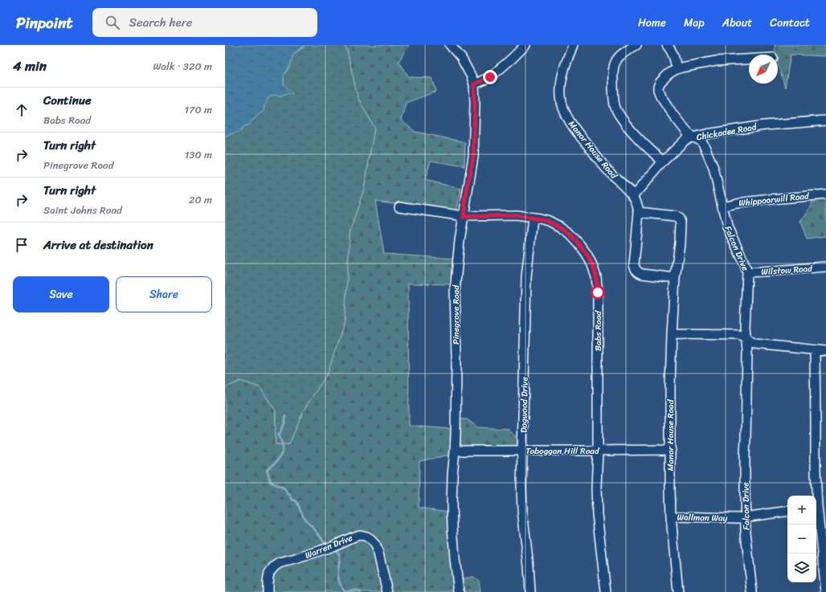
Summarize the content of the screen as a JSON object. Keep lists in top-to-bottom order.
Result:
{
  "streets": {
    "street": [
      "Chickadee Road",
      "Manor House Road",
      "Whippoorwill Road",
      "Falcon Drive",
      "Wilstow Road",
      "Pinegrove Road",
      "Babs Road",
      "Dogwood Drive",
      "Toboggan Hill Road",
      "Wallman Way",
      "Warren Drive"
    ]
  },
  "crossings": [
    ["Chickadee Road", "Manor House Road"],
    ["Chickadee Road", "Falcon Drive"],
    ["Manor House Road", "Toboggan Hill Road"],
    ["Manor House Road", "Wallman Way"],
    ["Whippoorwill Road", "Falcon Drive"],
    ["Falcon Drive", "Wilstow Road"],
    ["Falcon Drive", "Wallman Way"],
    ["Pinegrove Road", "Babs Road"],
    ["Pinegrove Road", "Toboggan Hill Road"],
    ["Babs Road", "Dogwood Drive"],
    ["Babs Road", "Toboggan Hill Road"],
    ["Dogwood Drive", "Toboggan Hill Road"]
  ],
  "north": "bottom left",
  "page": {
    "header": "Pinpoint",
    "search": "Search here",
    "nav": [
      "Home",
      "Map",
      "About",
      "Contact"
    ],
    "heading": ["4 min", "Walk · 320 m"],
    "list": [
      ["Continue", "Babs Road", "170 m"],
      ["Turn right", "Pinegrove Road", "130 m"],
      ["Turn right", "Saint Johns Road", "20 m"],
      "Arrive at destination"
    ],
    "buttons": ["Save", "Share"],
    "map_buttons": ["+", "−"]
  }
}
